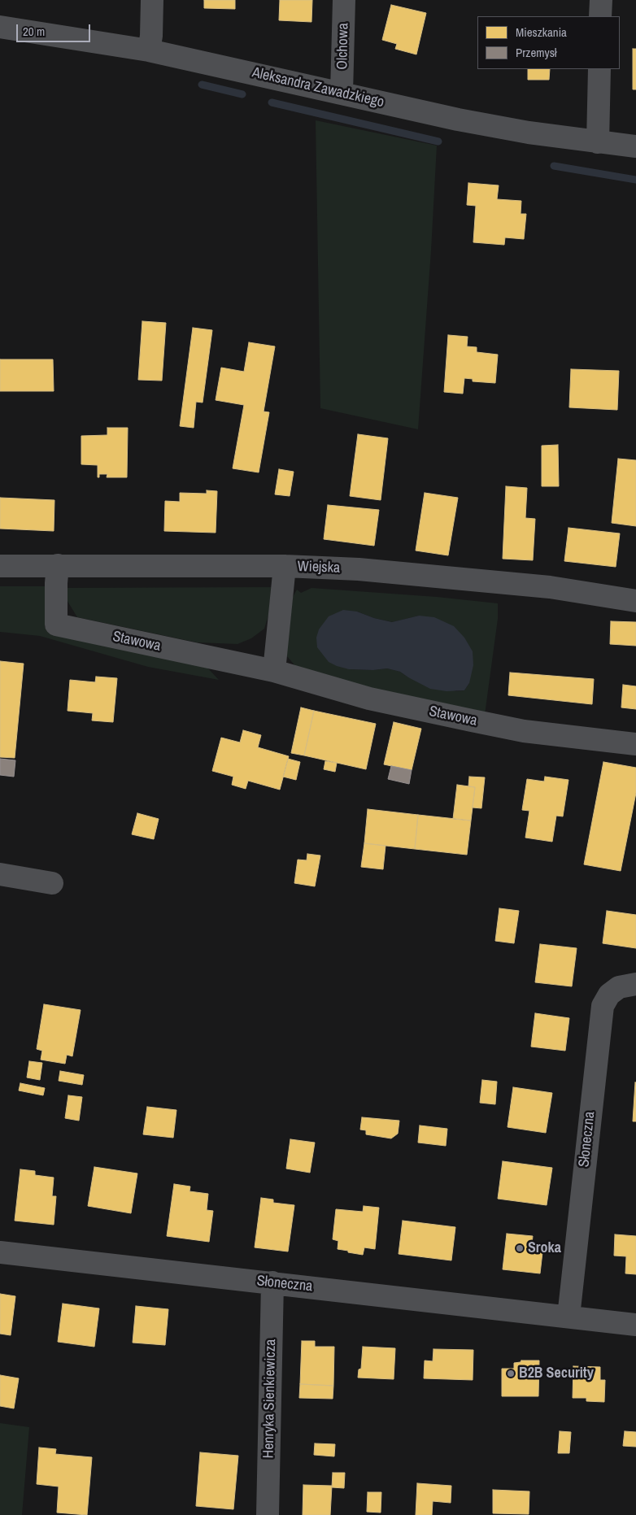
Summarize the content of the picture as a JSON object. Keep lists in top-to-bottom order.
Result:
{
  "streets": {
    "street": [
      "Olchowa",
      "Aleksandra Zawadzkiego",
      "Wiejska",
      "Stawowa",
      "Słoneczna",
      "Henryka Sienkiewicza"
    ]
  },
  "crossings": [
    ["Olchowa", "Aleksandra Zawadzkiego"],
    ["Wiejska", "Stawowa"],
    ["Słoneczna", "Henryka Sienkiewicza"]
  ],
  "places": ["Sroka", "B2B Security"],
  "legend": ["Mieszkania", "Przemysł"],
  "scale_bar": "20 m"
}
